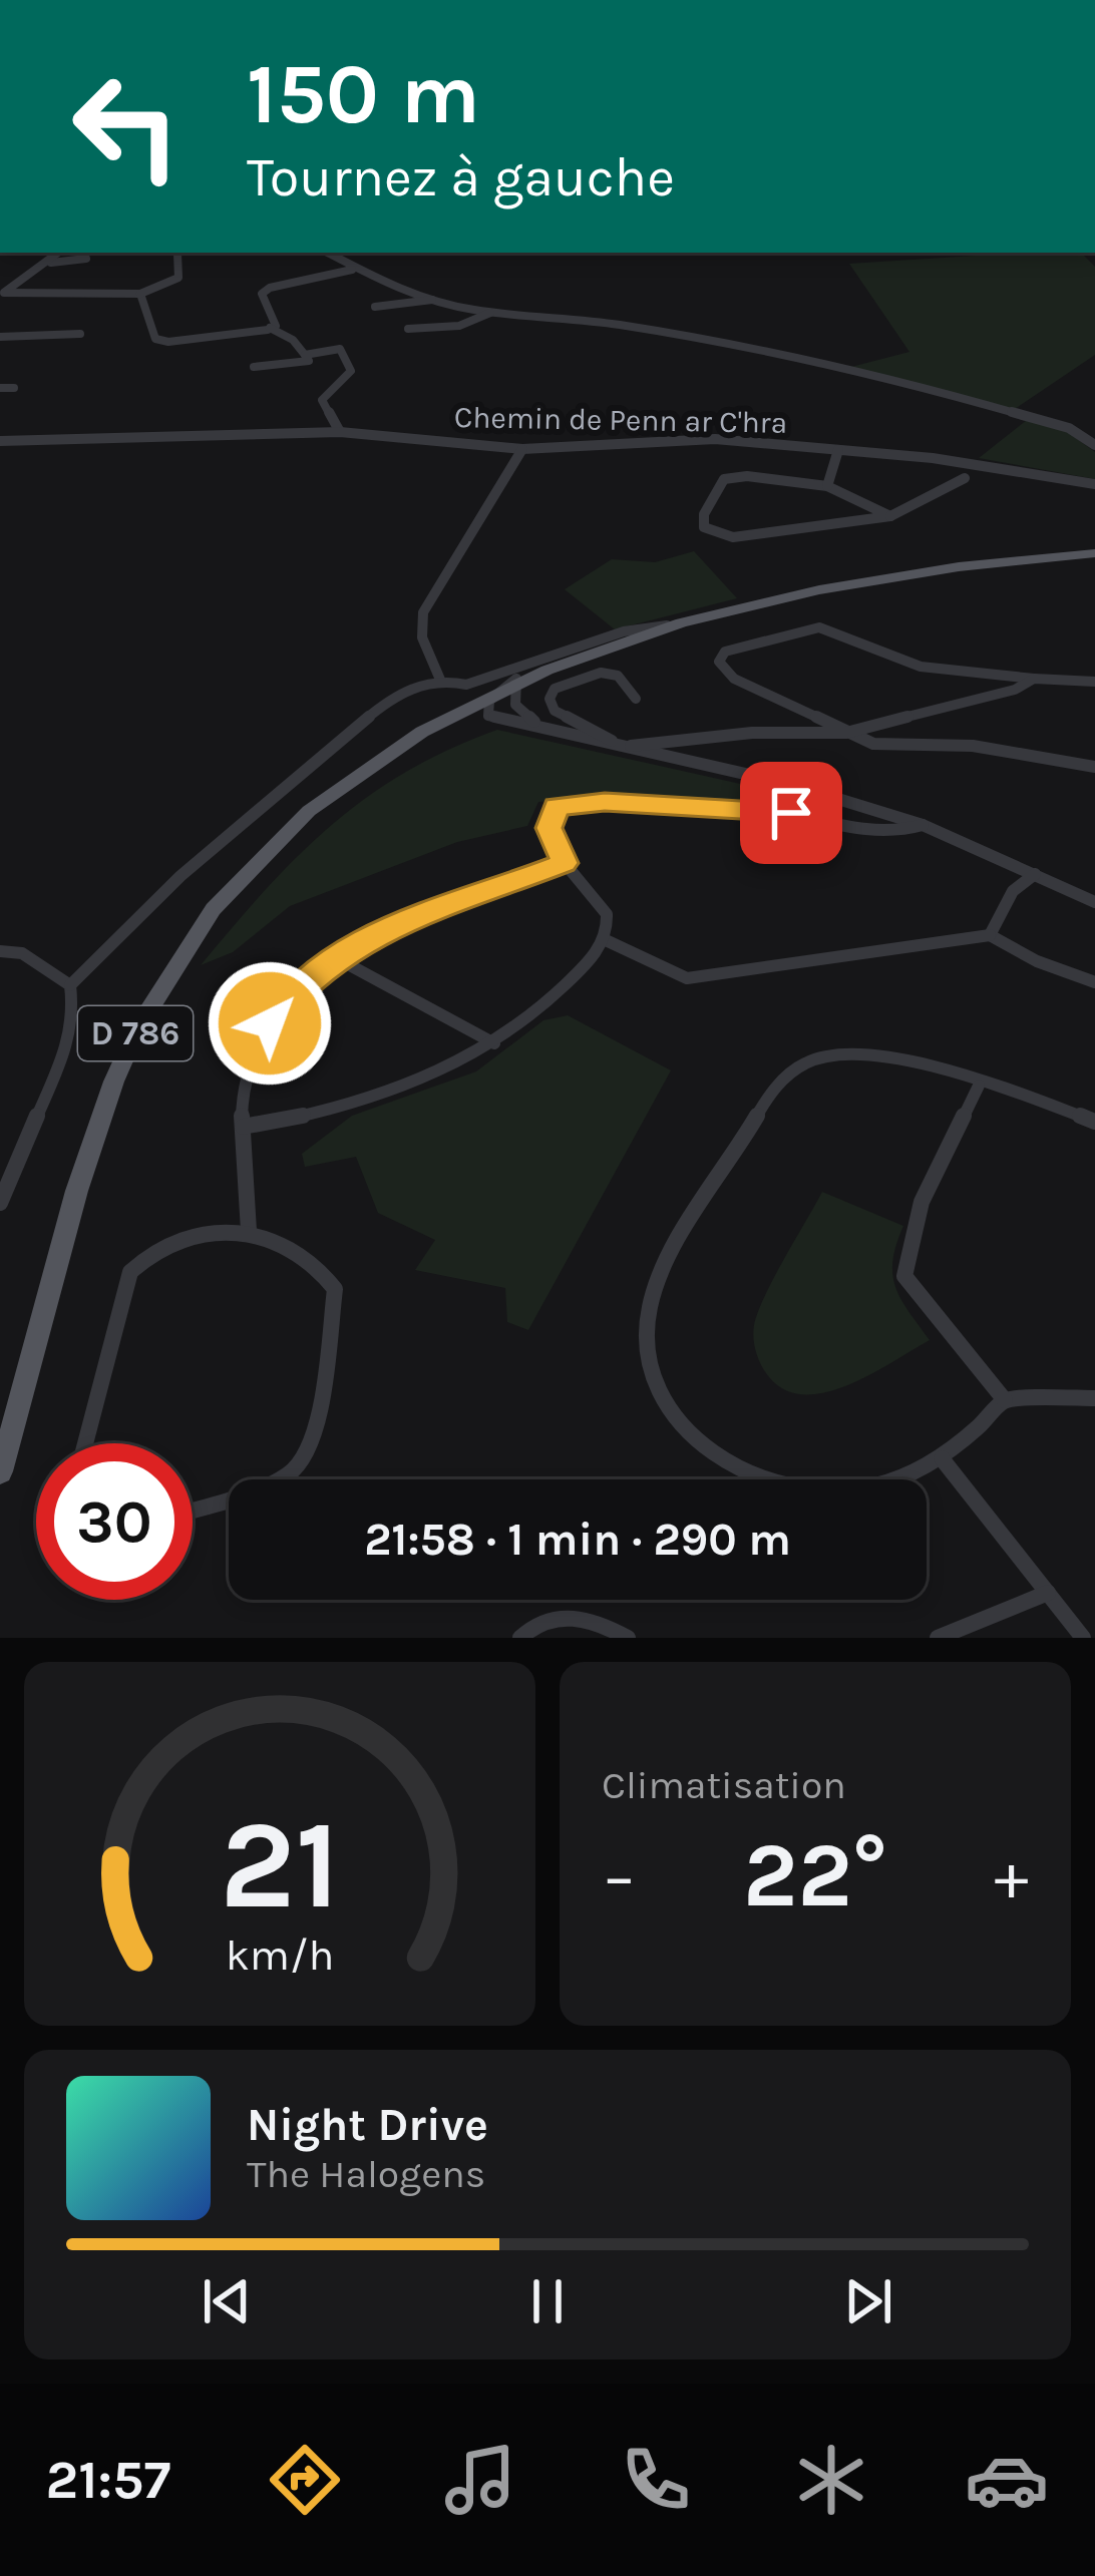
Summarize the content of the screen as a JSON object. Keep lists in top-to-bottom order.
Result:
{
  "streets": {
    "main road": ["D 786"],
    "street": ["Chemin de Penn ar C'hra"]
  },
  "page": {
    "turn": ["150 m", "Tournez à gauche"],
    "limit": "30",
    "trip": "21:58 · 1 min · 290 m",
    "tile": "Climatisation",
    "heat": ["−", "22°", "+"],
    "song": ["Night Drive", "The Halogens"],
    "tabs": "21:57",
    "gauge": ["21", "km/h"]
  }
}
